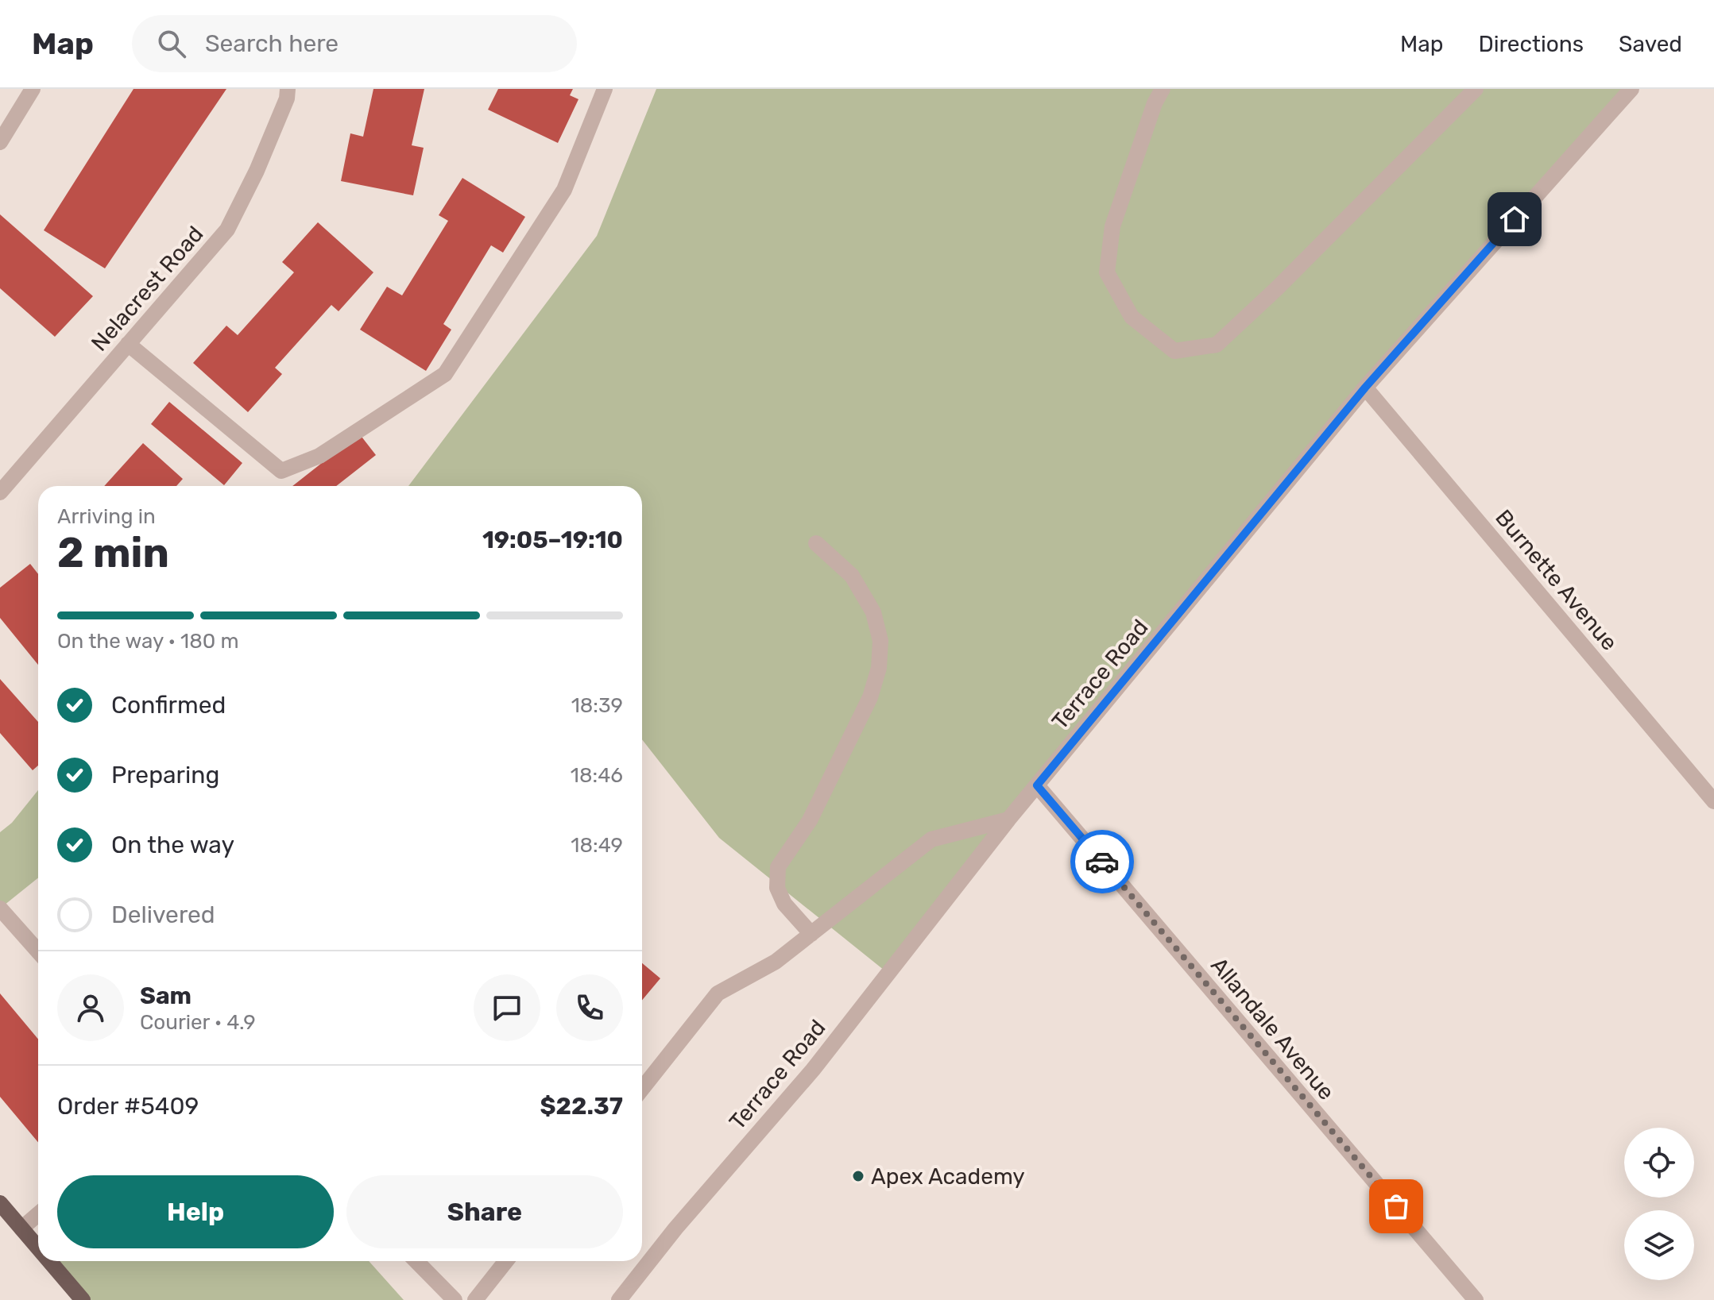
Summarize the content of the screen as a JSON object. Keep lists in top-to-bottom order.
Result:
{
  "streets": {
    "street": [
      "Nelacrest Road",
      "Burnette Avenue",
      "Terrace Road",
      "Allandale Avenue"
    ]
  },
  "crossings": [
    ["Burnette Avenue", "Terrace Road"],
    ["Terrace Road", "Allandale Avenue"]
  ],
  "places": ["Apex Academy"],
  "page": {
    "header": "Map",
    "search": "Search here",
    "nav": ["Map", "Directions", "Saved"],
    "heading": ["2 min", "Arriving in", "19:05–19:10"],
    "panel": [
      "Sam",
      "Courier · 4.9",
      "Order #5409",
      "$22.37"
    ],
    "bar": "On the way · 180 m",
    "list": [
      ["Confirmed", "18:39"],
      ["Preparing", "18:46"],
      ["On the way", "18:49"],
      "Delivered"
    ],
    "buttons": ["Help", "Share"]
  }
}
